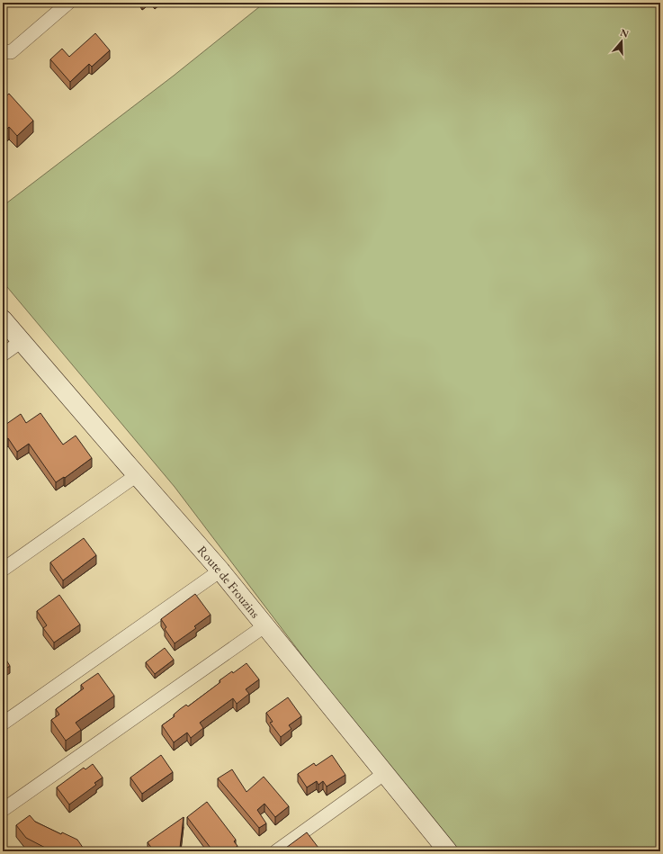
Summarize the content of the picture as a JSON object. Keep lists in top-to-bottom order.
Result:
{
  "streets": {
    "main road": ["Route de Frouzins"]
  },
  "north": "top"
}
